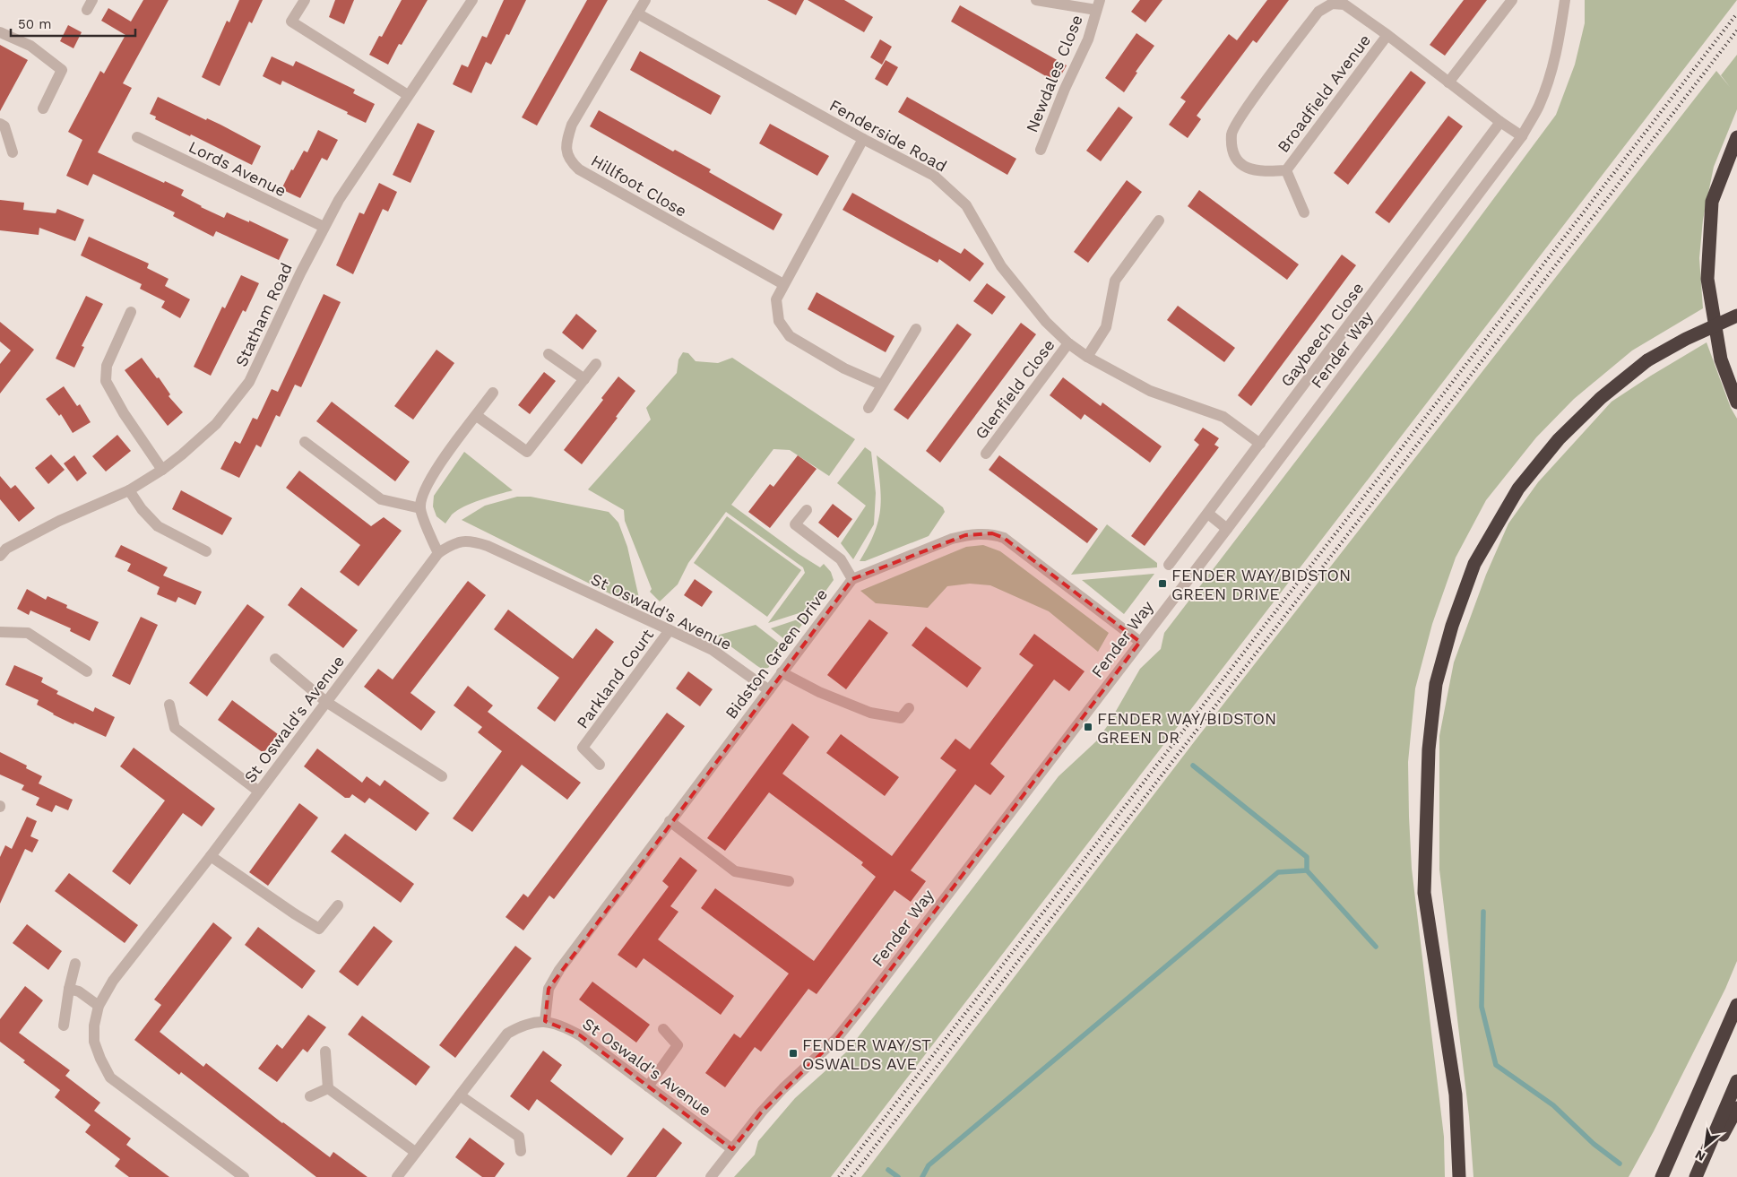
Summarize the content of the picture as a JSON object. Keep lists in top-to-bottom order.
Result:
{
  "streets": {
    "street": [
      "Newdales Close",
      "Broadfield Avenue",
      "Fenderside Road",
      "Lords Avenue",
      "Hillfoot Close",
      "Statham Road",
      "Gaybeech Close",
      "Fender Way",
      "Glenfield Close",
      "St Oswald's Avenue",
      "Bidston Green Drive",
      "Parkland Court"
    ]
  },
  "crossings": [
    ["Broadfield Avenue", "Gaybeech Close"],
    ["Broadfield Avenue", "Fender Way"],
    ["Fenderside Road", "Hillfoot Close"],
    ["Fenderside Road", "Gaybeech Close"],
    ["Fenderside Road", "Glenfield Close"],
    ["Lords Avenue", "Statham Road"],
    ["Fender Way", "St Oswald's Avenue"],
    ["St Oswald's Avenue", "Bidston Green Drive"],
    ["St Oswald's Avenue", "Parkland Court"]
  ],
  "places": {
    "transit": ["FENDER WAY/BIDSTON GREEN DRIVE", "FENDER WAY/BIDSTON GREEN DR", "FENDER WAY/ST OSWALDS AVE"]
  },
  "scale_bar": "50 m",
  "north": "bottom left"
}
